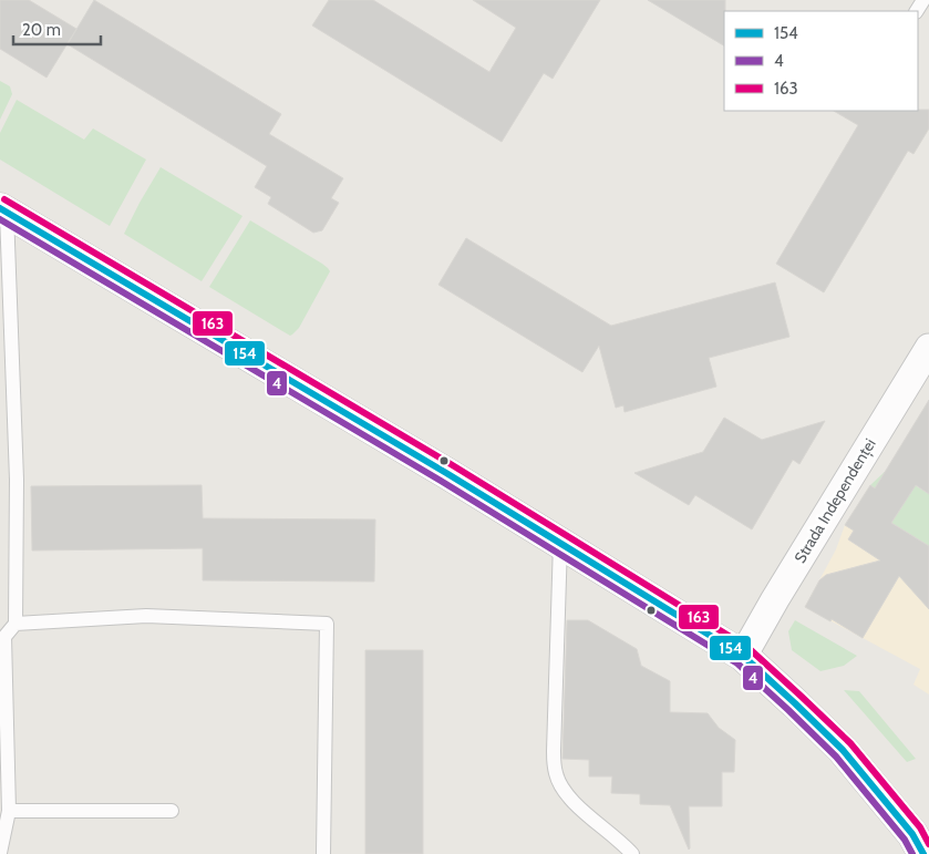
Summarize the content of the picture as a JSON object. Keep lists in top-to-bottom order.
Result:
{
  "streets": {
    "street": ["Strada Independenței"]
  },
  "lines": ["transit line 163", "transit line 154", "transit line 4"],
  "legend": ["154", "4", "163"],
  "scale_bar": "20 m"
}
